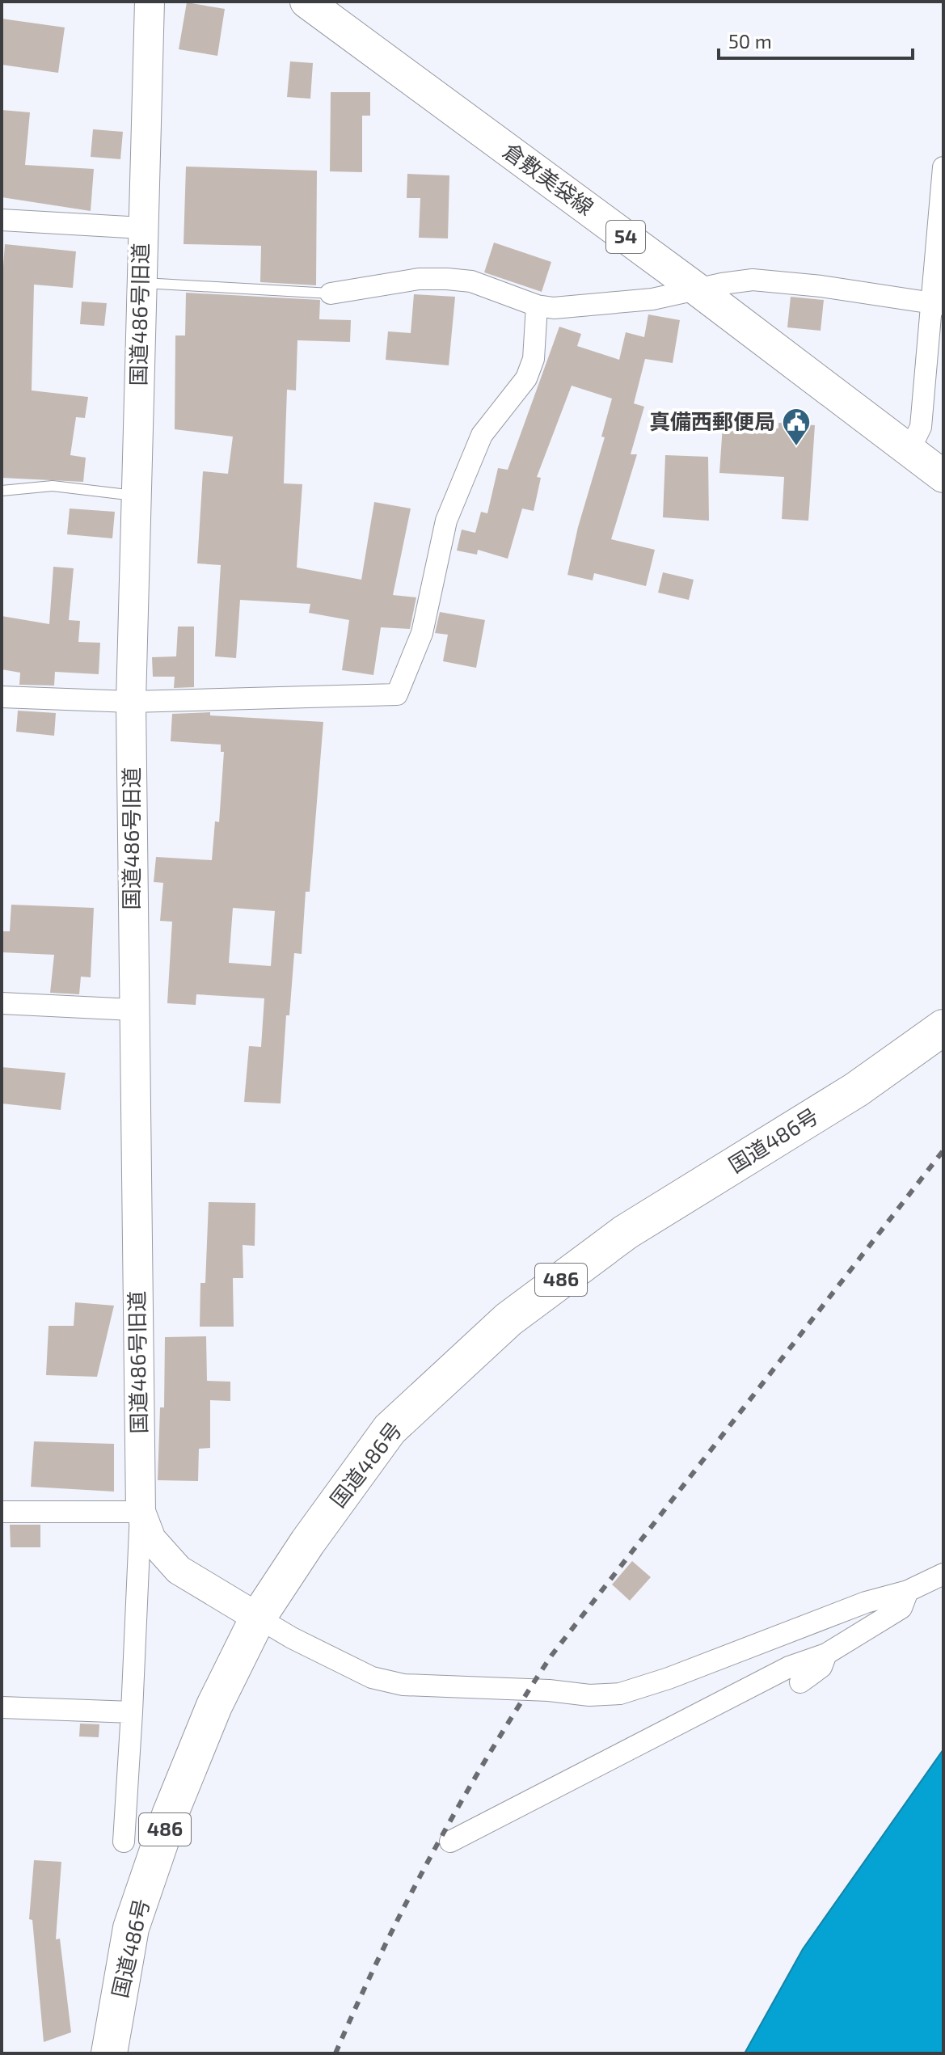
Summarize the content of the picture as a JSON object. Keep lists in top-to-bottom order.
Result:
{
  "streets": {
    "highway": ["国道486号", "486"],
    "main road": ["倉敷美袋線", "54"],
    "street": ["国道486号旧道"]
  },
  "crossings": [
    ["国道486号旧道", "国道486号"]
  ],
  "places": {
    "public building": ["真備西郵便局"]
  },
  "scale_bar": "50 m"
}
